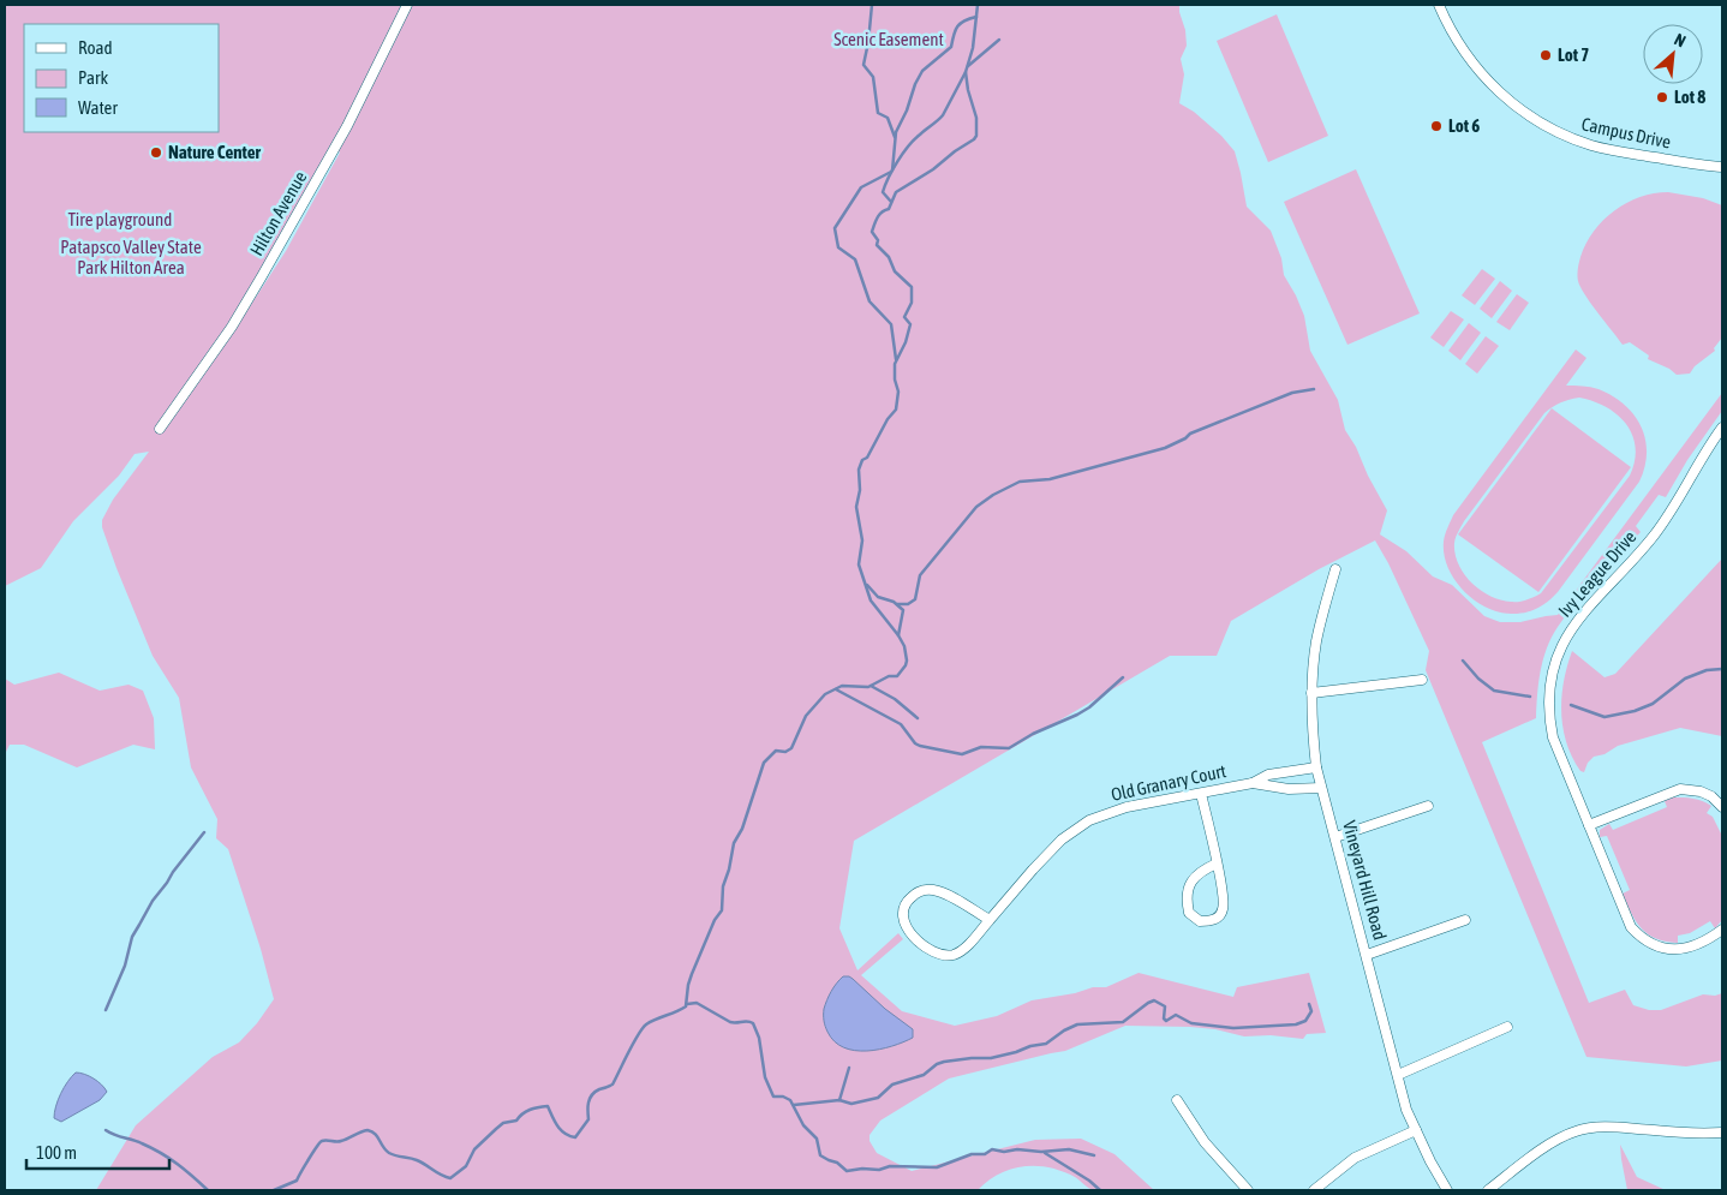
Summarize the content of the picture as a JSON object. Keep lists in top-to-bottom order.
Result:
{
  "streets": {
    "street": [
      "Campus Drive",
      "Hilton Avenue",
      "Ivy League Drive",
      "Old Granary Court",
      "Vineyard Hill Road"
    ]
  },
  "crossings": [
    ["Old Granary Court", "Vineyard Hill Road"]
  ],
  "parks": ["Scenic Easement", "Tire playground", "Patapsco Valley State Park Hilton Area"],
  "places": [
    "Lot 7",
    "Lot 8",
    "Lot 6",
    "Nature Center"
  ],
  "legend": ["Road", "Park", "Water"],
  "scale_bar": "100 m",
  "north": "top right"
}
